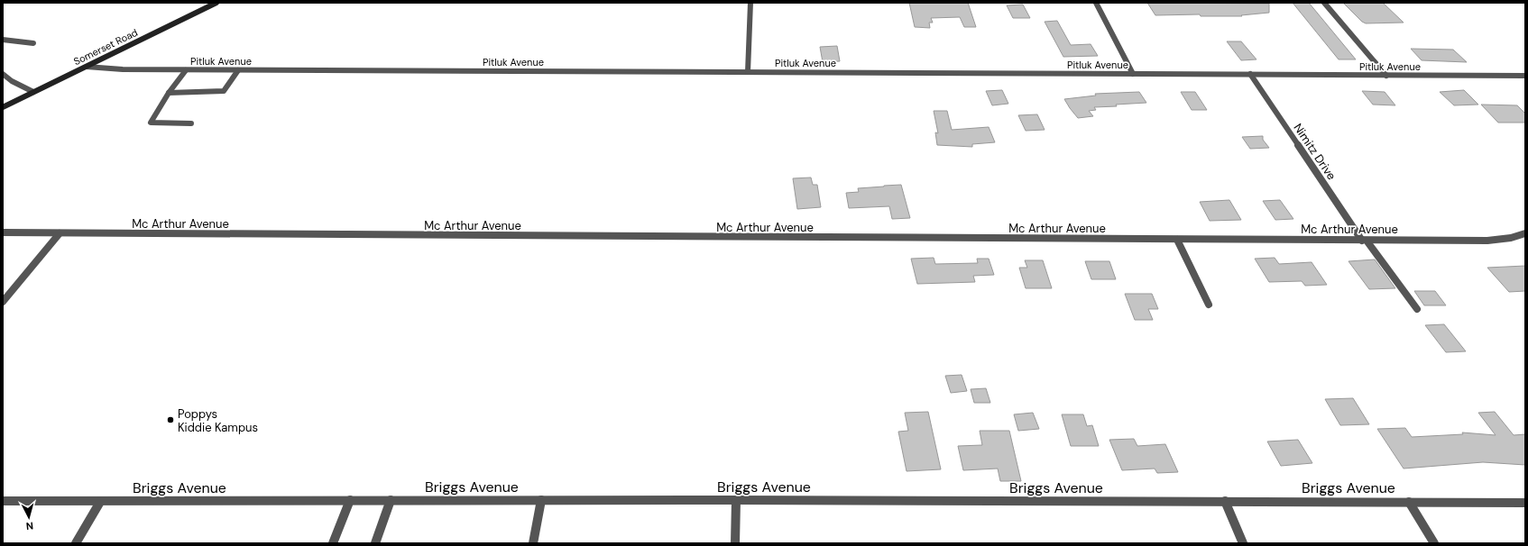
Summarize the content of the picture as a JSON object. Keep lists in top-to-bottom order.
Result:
{
  "streets": {
    "main road": ["Somerset Road"],
    "street": [
      "Pitluk Avenue",
      "Nimitz Drive",
      "Mc Arthur Avenue",
      "Briggs Avenue"
    ]
  },
  "crossings": [
    ["Somerset Road", "Pitluk Avenue"],
    ["Pitluk Avenue", "Nimitz Drive"],
    ["Nimitz Drive", "Mc Arthur Avenue"]
  ],
  "places": ["Poppys Kiddie Kampus"],
  "north": "bottom"
}
